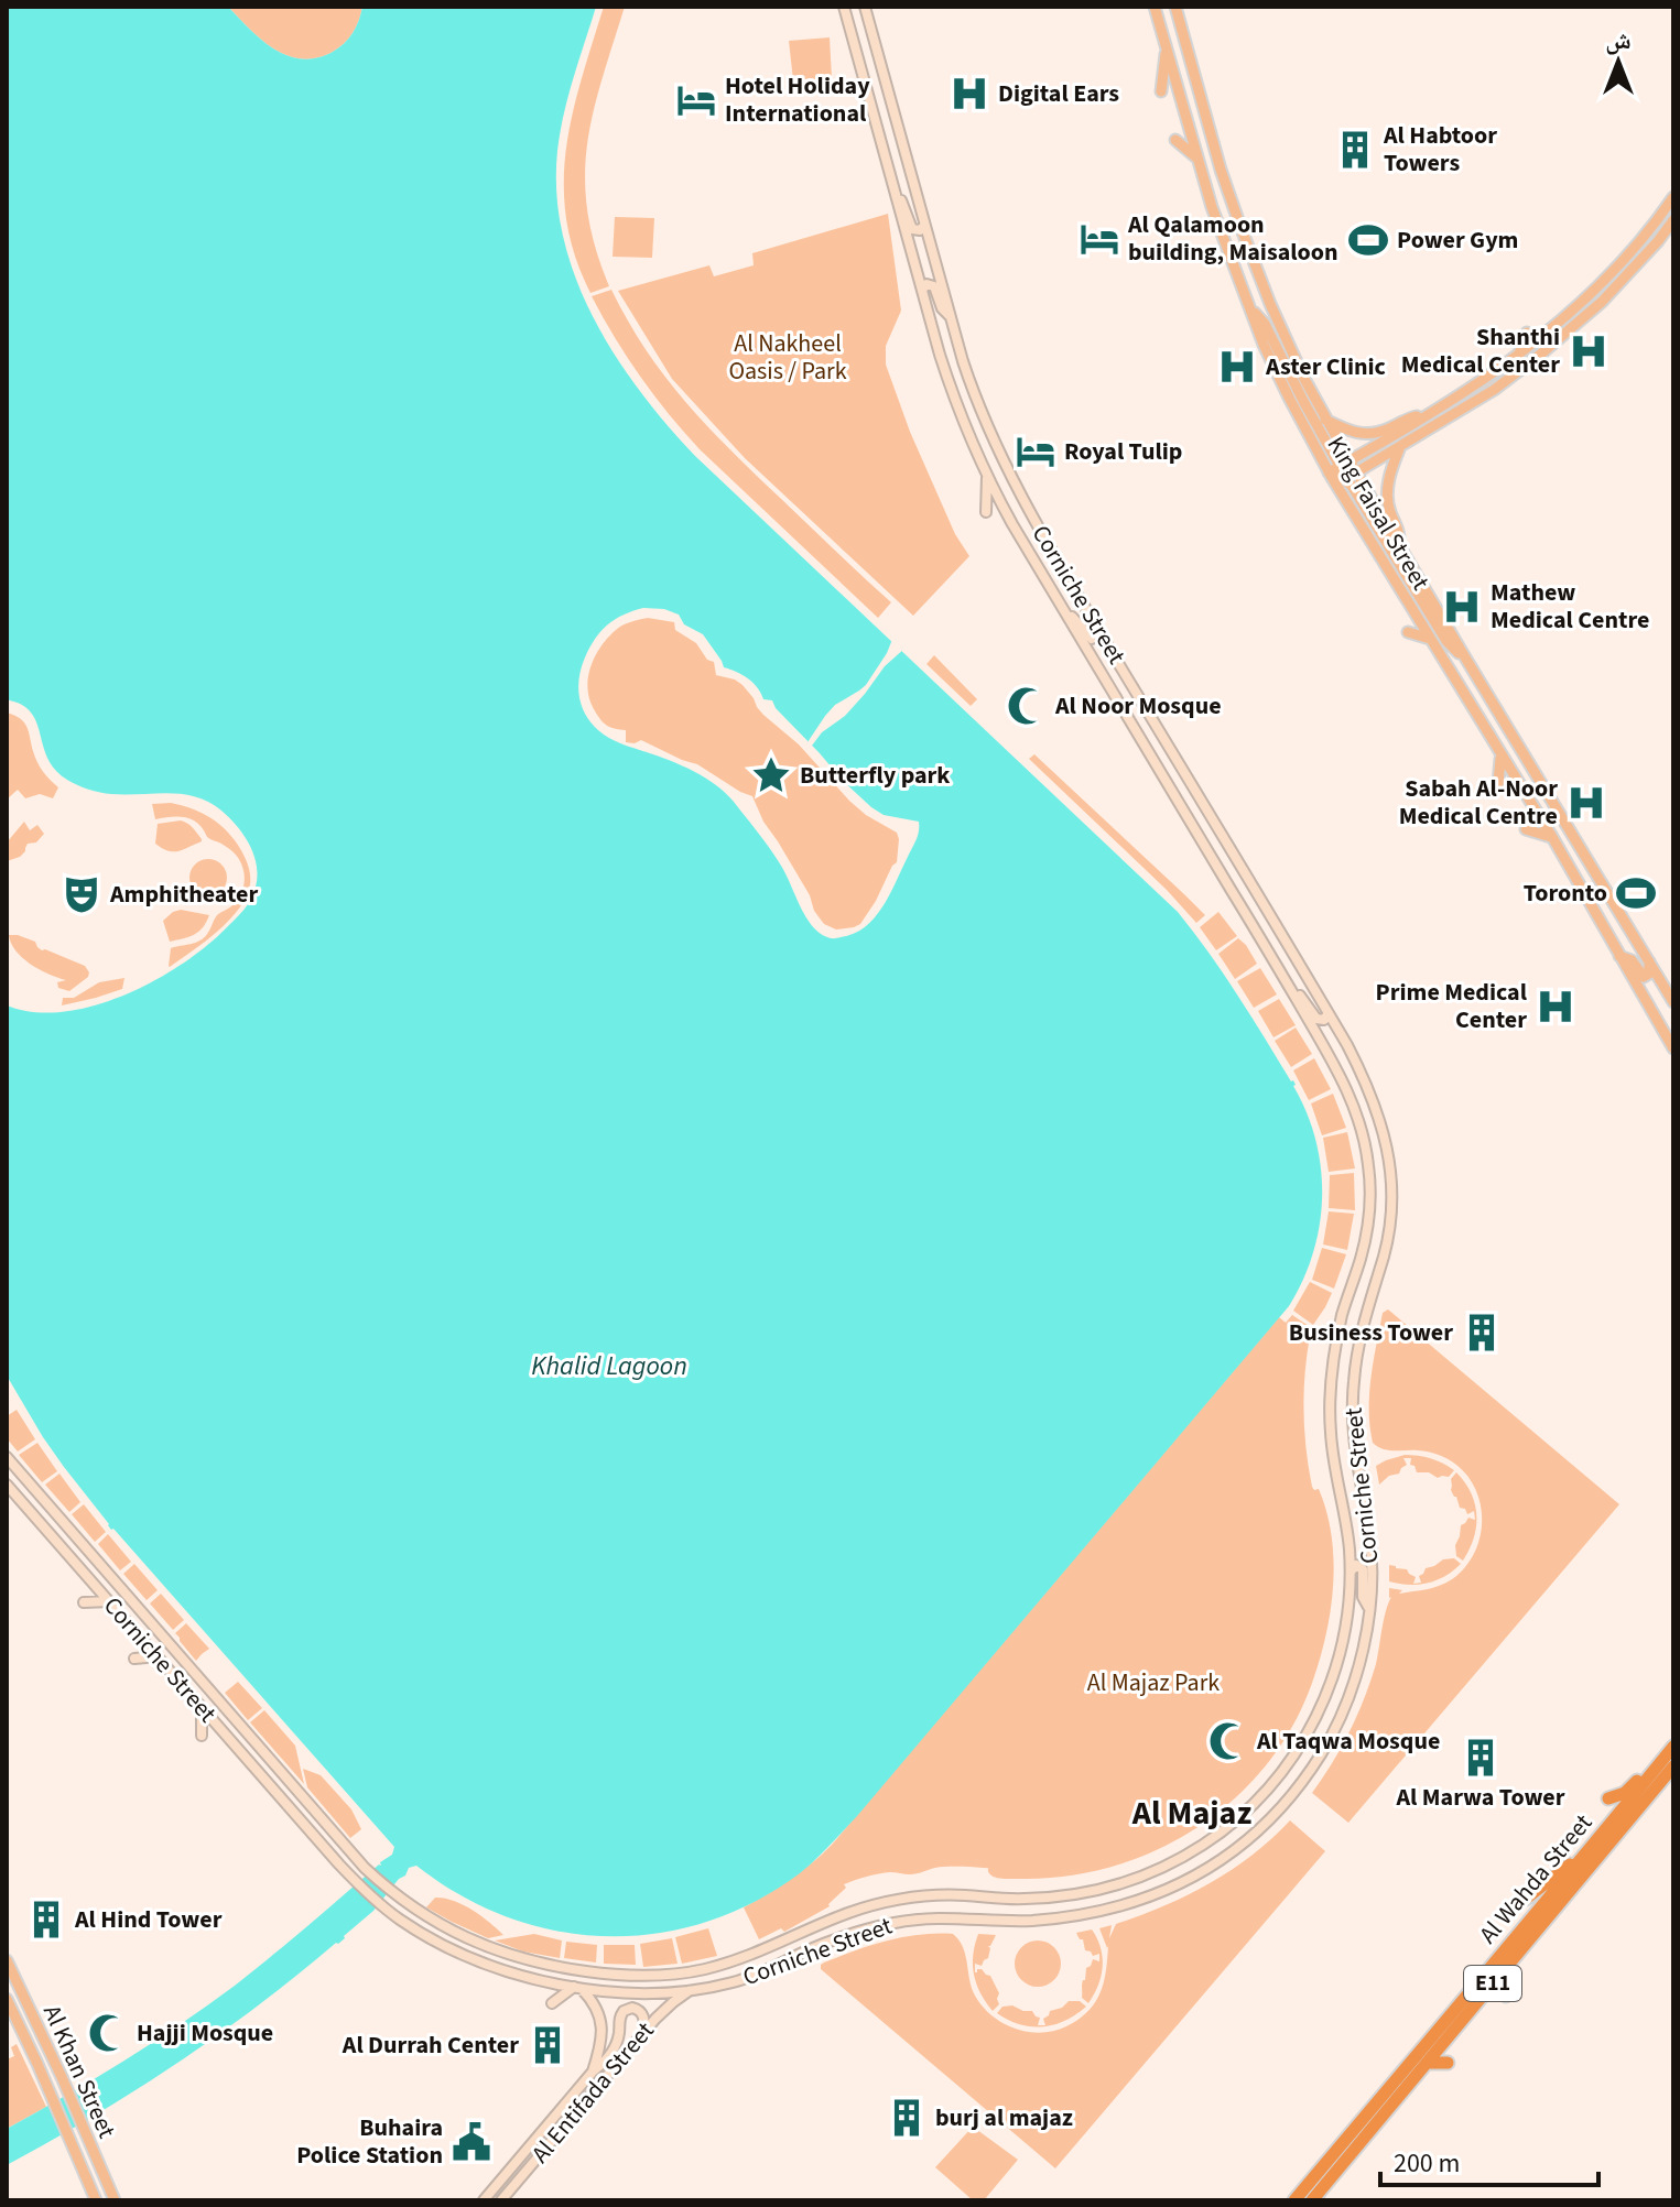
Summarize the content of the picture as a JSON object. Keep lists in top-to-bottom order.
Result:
{
  "streets": {
    "highway": ["Al Wahda Street", "E11"],
    "main road": [
      "King Faisal Street",
      "Corniche Street",
      "Al Khan Street",
      "Al Entifada Street"
    ]
  },
  "crossings": [
    ["Corniche Street", "Al Entifada Street"]
  ],
  "districts": ["Al Majaz"],
  "water": ["Khalid Lagoon"],
  "parks": ["Al Nakheel Oasis / Park", "Al Majaz Park"],
  "places": {
    "hospital": [
      "Digital Ears",
      "Shanthi Medical Center",
      "Aster Clinic",
      "Mathew Medical Centre",
      "Sabah Al-Noor Medical Centre",
      "Prime Medical Center"
    ],
    "hotel": ["Hotel Holiday International", "Al Qalamoon building, Maisaloon", "Royal Tulip"],
    "building": [
      "Al Habtoor Towers",
      "Business Tower",
      "Al Marwa Tower",
      "Al Hind Tower",
      "Al Durrah Center",
      "burj al majaz"
    ],
    "sports": ["Power Gym", "Toronto"],
    "mosque": ["Al Noor Mosque", "Al Taqwa Mosque", "Hajji Mosque"],
    "place": ["Butterfly park"],
    "theatre": ["Amphitheater"],
    "public building": ["Buhaira Police Station"]
  },
  "scale_bar": "200 m",
  "north": "top"
}
